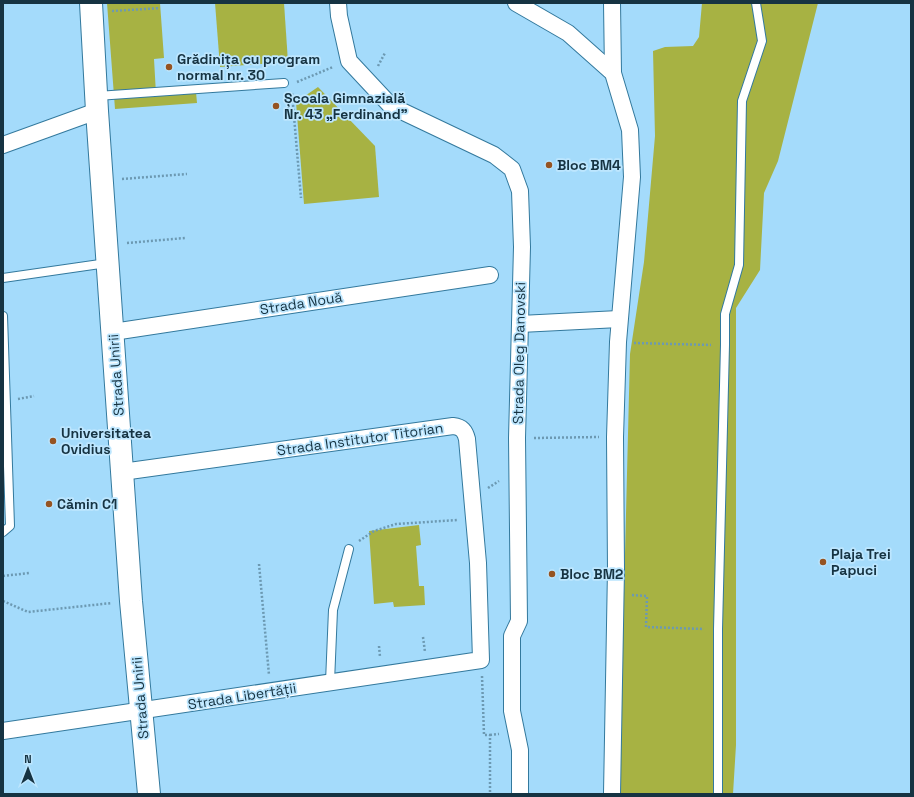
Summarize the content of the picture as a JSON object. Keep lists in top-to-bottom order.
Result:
{
  "streets": {
    "street": [
      "Strada Nouă",
      "Strada Oleg Danovski",
      "Strada Unirii",
      "Strada Institutor Titorian",
      "Strada Libertății"
    ]
  },
  "crossings": [
    ["Strada Nouă", "Strada Unirii"],
    ["Strada Unirii", "Strada Institutor Titorian"],
    ["Strada Unirii", "Strada Libertății"],
    ["Strada Institutor Titorian", "Strada Libertății"]
  ],
  "places": [
    "Grădinița cu program normal nr. 30",
    "Școala Gimnazială Nr. 43 „Ferdinand”",
    "Bloc BM4",
    "Universitatea Ovidius",
    "Cămin C1",
    "Plaja Trei Papuci",
    "Bloc BM2"
  ],
  "north": "top"
}
